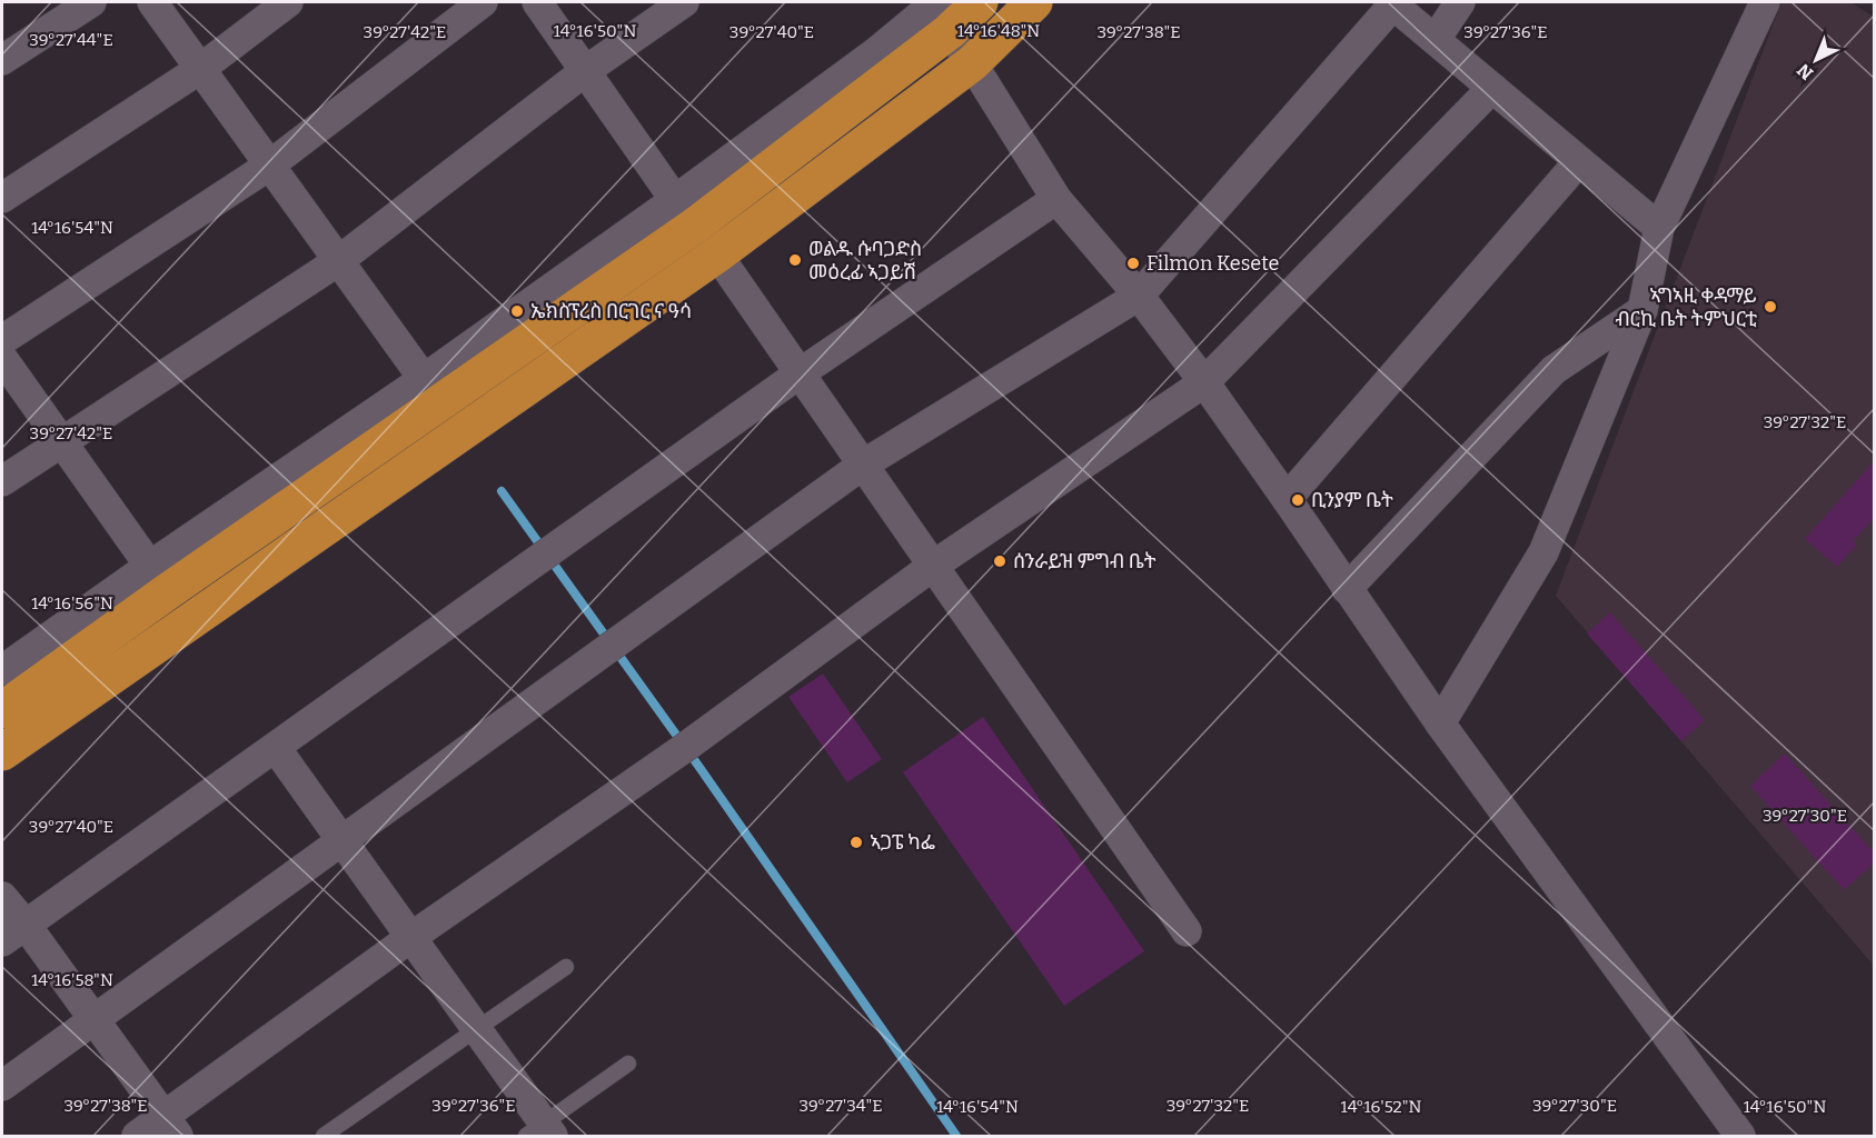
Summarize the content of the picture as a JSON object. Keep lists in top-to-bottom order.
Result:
{
  "places": [
    "ወልዱ ሱባጋድስ መዕረፊ ኣጋይሽ",
    "Filmon Kesete",
    "ኣግኣዚ ቀዳማይ ብርኪ ቤት ትምህርቲ",
    "ኤክስፕረስ በርገር ና ዓሳ",
    "ቢንያም ቤት",
    "ሰንራይዝ ምግብ ቤት",
    "ኣጋፔ ካፌ"
  ],
  "north": "bottom left",
  "coordinates": [
    "14°16'50\"N",
    "14°16'48\"N",
    "39°27'42\"E",
    "39°27'40\"E",
    "39°27'38\"E",
    "39°27'36\"E",
    "39°27'44\"E",
    "14°16'54\"N",
    "39°27'32\"E",
    "14°16'56\"N",
    "39°27'30\"E",
    "14°16'58\"N",
    "39°27'34\"E",
    "14°16'52\"N"
  ]
}
